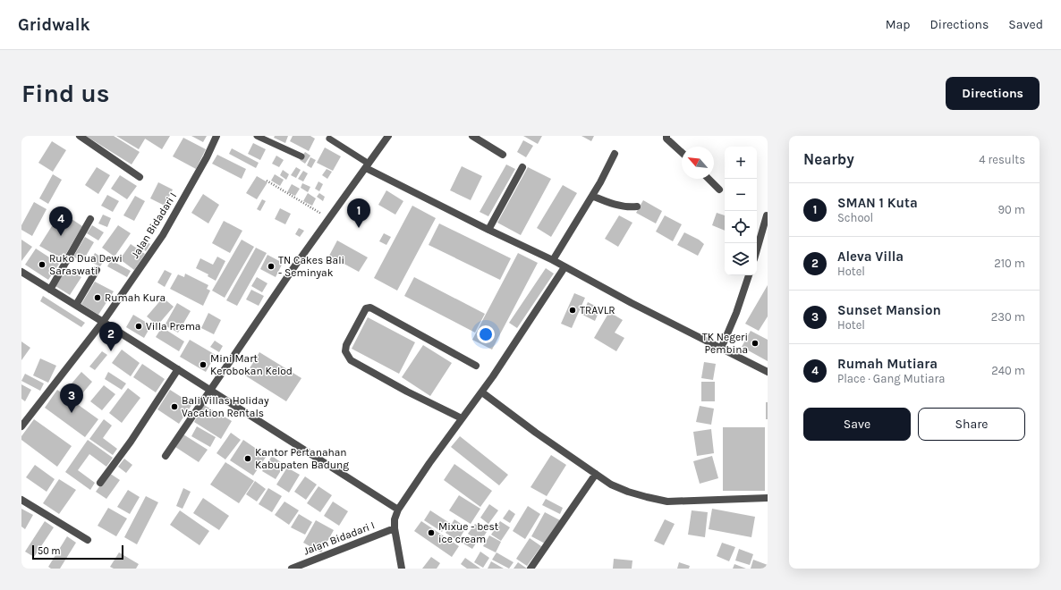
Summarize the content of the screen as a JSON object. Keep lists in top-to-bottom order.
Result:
{
  "streets": {
    "street": ["Jalan Bidadari I"]
  },
  "places": [
    "Ruko Dua Dewi Saraswati",
    "TN Cakes Bali - Seminyak",
    "Rumah Kura",
    "TRAVLR",
    "Villa Prema",
    "TK Negeri Pembina",
    "Mini Mart Kerobokan Kelod",
    "Bali Villas Holiday Vacation Rentals",
    "Kantor Pertanahan Kabupaten Badung",
    "Mixue - best ice cream"
  ],
  "scale_bar": "50 m",
  "north": "top left",
  "page": {
    "header": "Gridwalk",
    "nav": ["Map", "Directions", "Saved"],
    "buttons": [
      "Directions",
      ["Save", "Share"]
    ],
    "title": "Find us",
    "heading": ["Nearby", "4 results"],
    "map_buttons": ["+", "−"],
    "list": [
      {
        "mark": "1",
        "name": "SMAN 1 Kuta",
        "note": "School",
        "value": "90 m"
      },
      {
        "mark": "2",
        "name": "Aleva Villa",
        "note": "Hotel",
        "value": "210 m"
      },
      {
        "mark": "3",
        "name": "Sunset Mansion",
        "note": "Hotel",
        "value": "230 m"
      },
      {
        "mark": "4",
        "name": "Rumah Mutiara",
        "note": "Place · Gang Mutiara",
        "value": "240 m"
      }
    ],
    "pins": [
      "1",
      "4",
      "2",
      "3"
    ],
    "scale": "50 m"
  }
}
